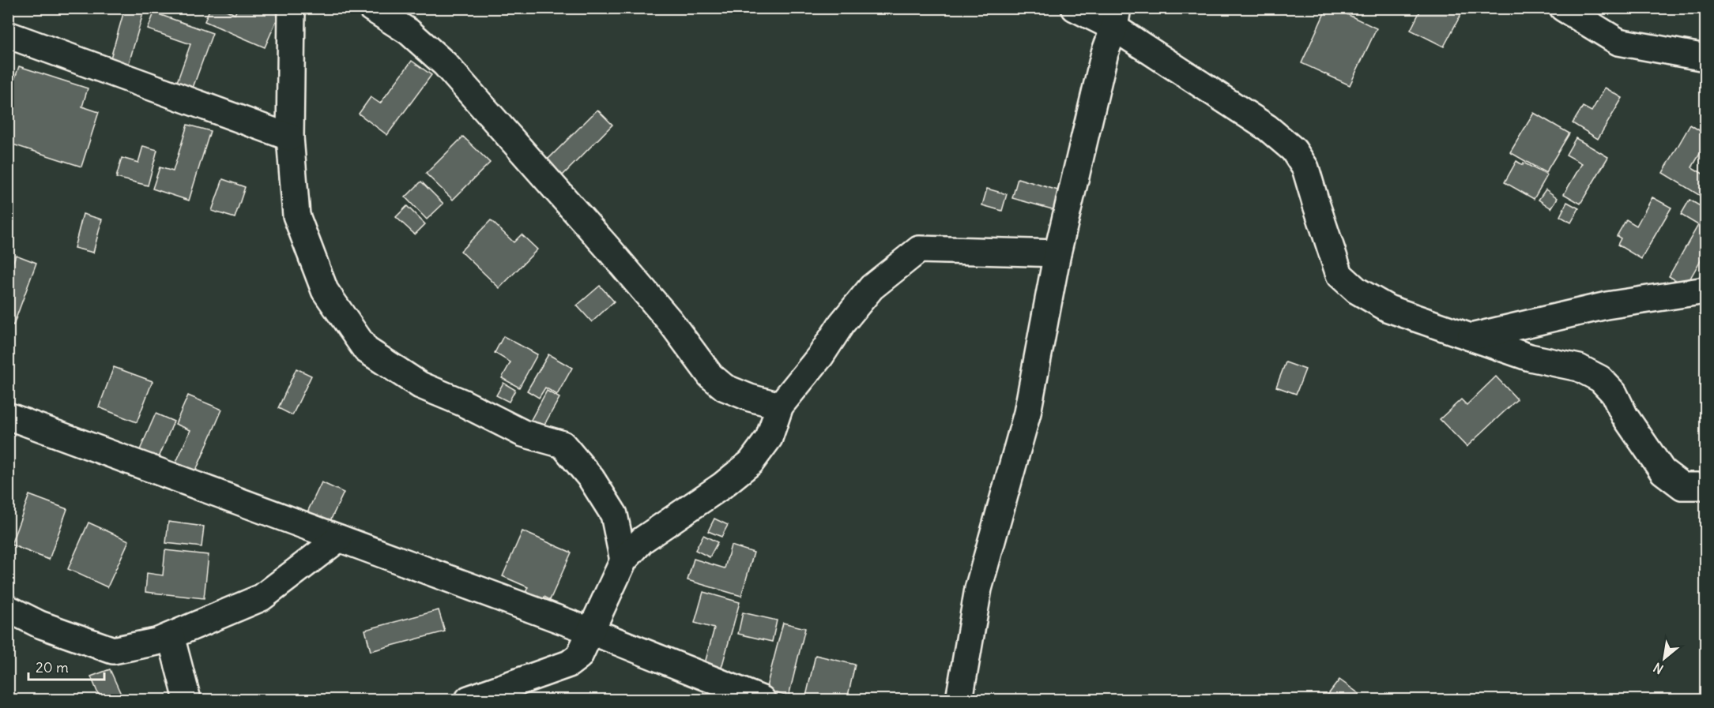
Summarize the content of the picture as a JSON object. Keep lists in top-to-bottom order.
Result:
{
  "scale_bar": "20 m",
  "north": "bottom left"
}
